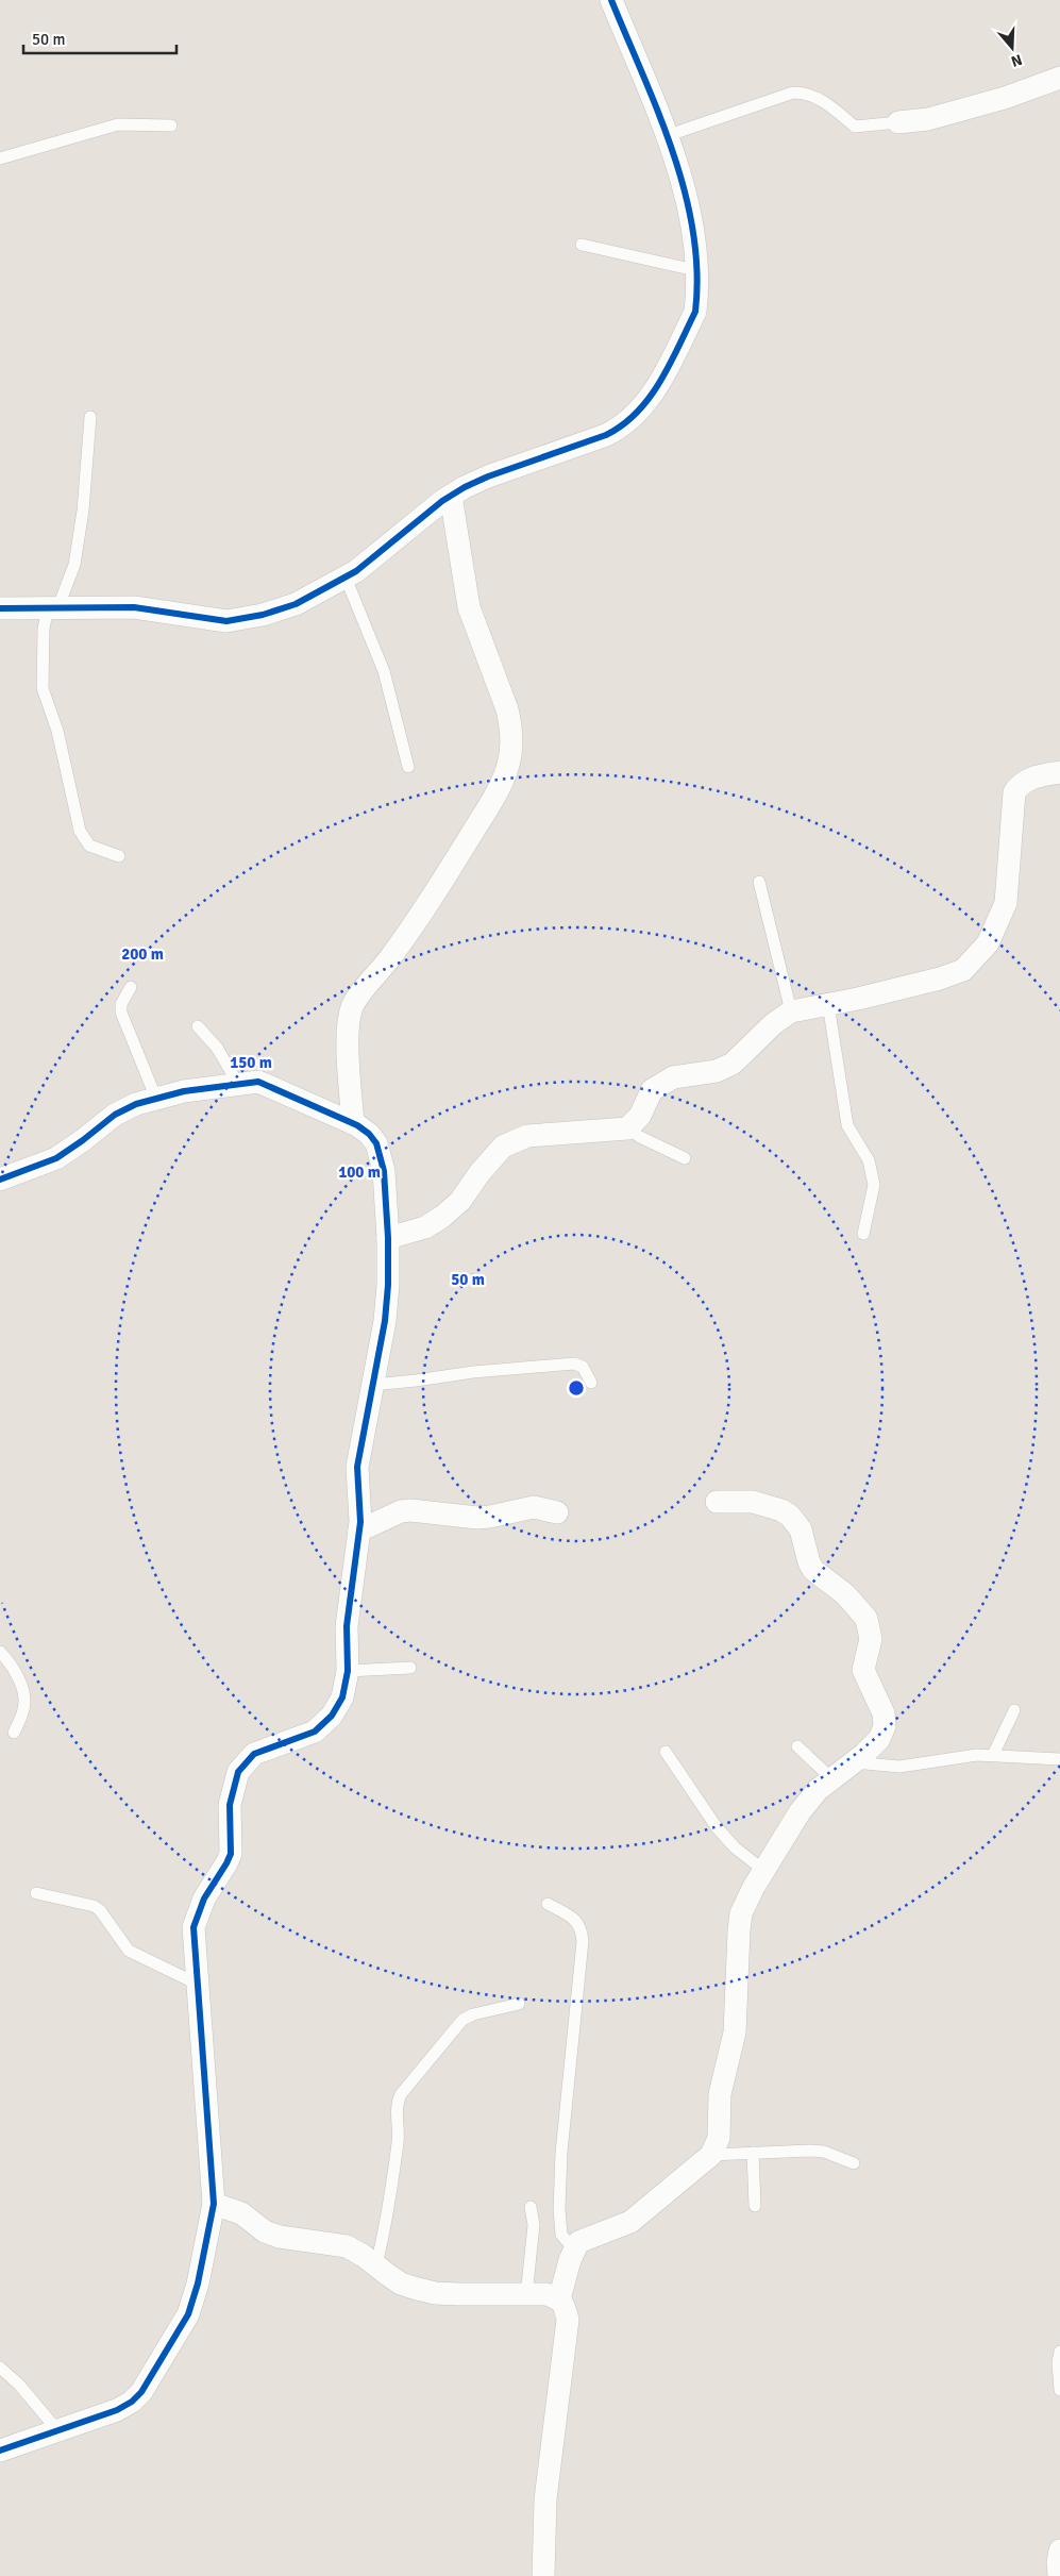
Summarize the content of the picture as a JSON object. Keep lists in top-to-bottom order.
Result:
{
  "scale_bar": "50 m",
  "north": "bottom",
  "rings": [
    "200 m",
    "150 m",
    "100 m",
    "50 m"
  ]
}
